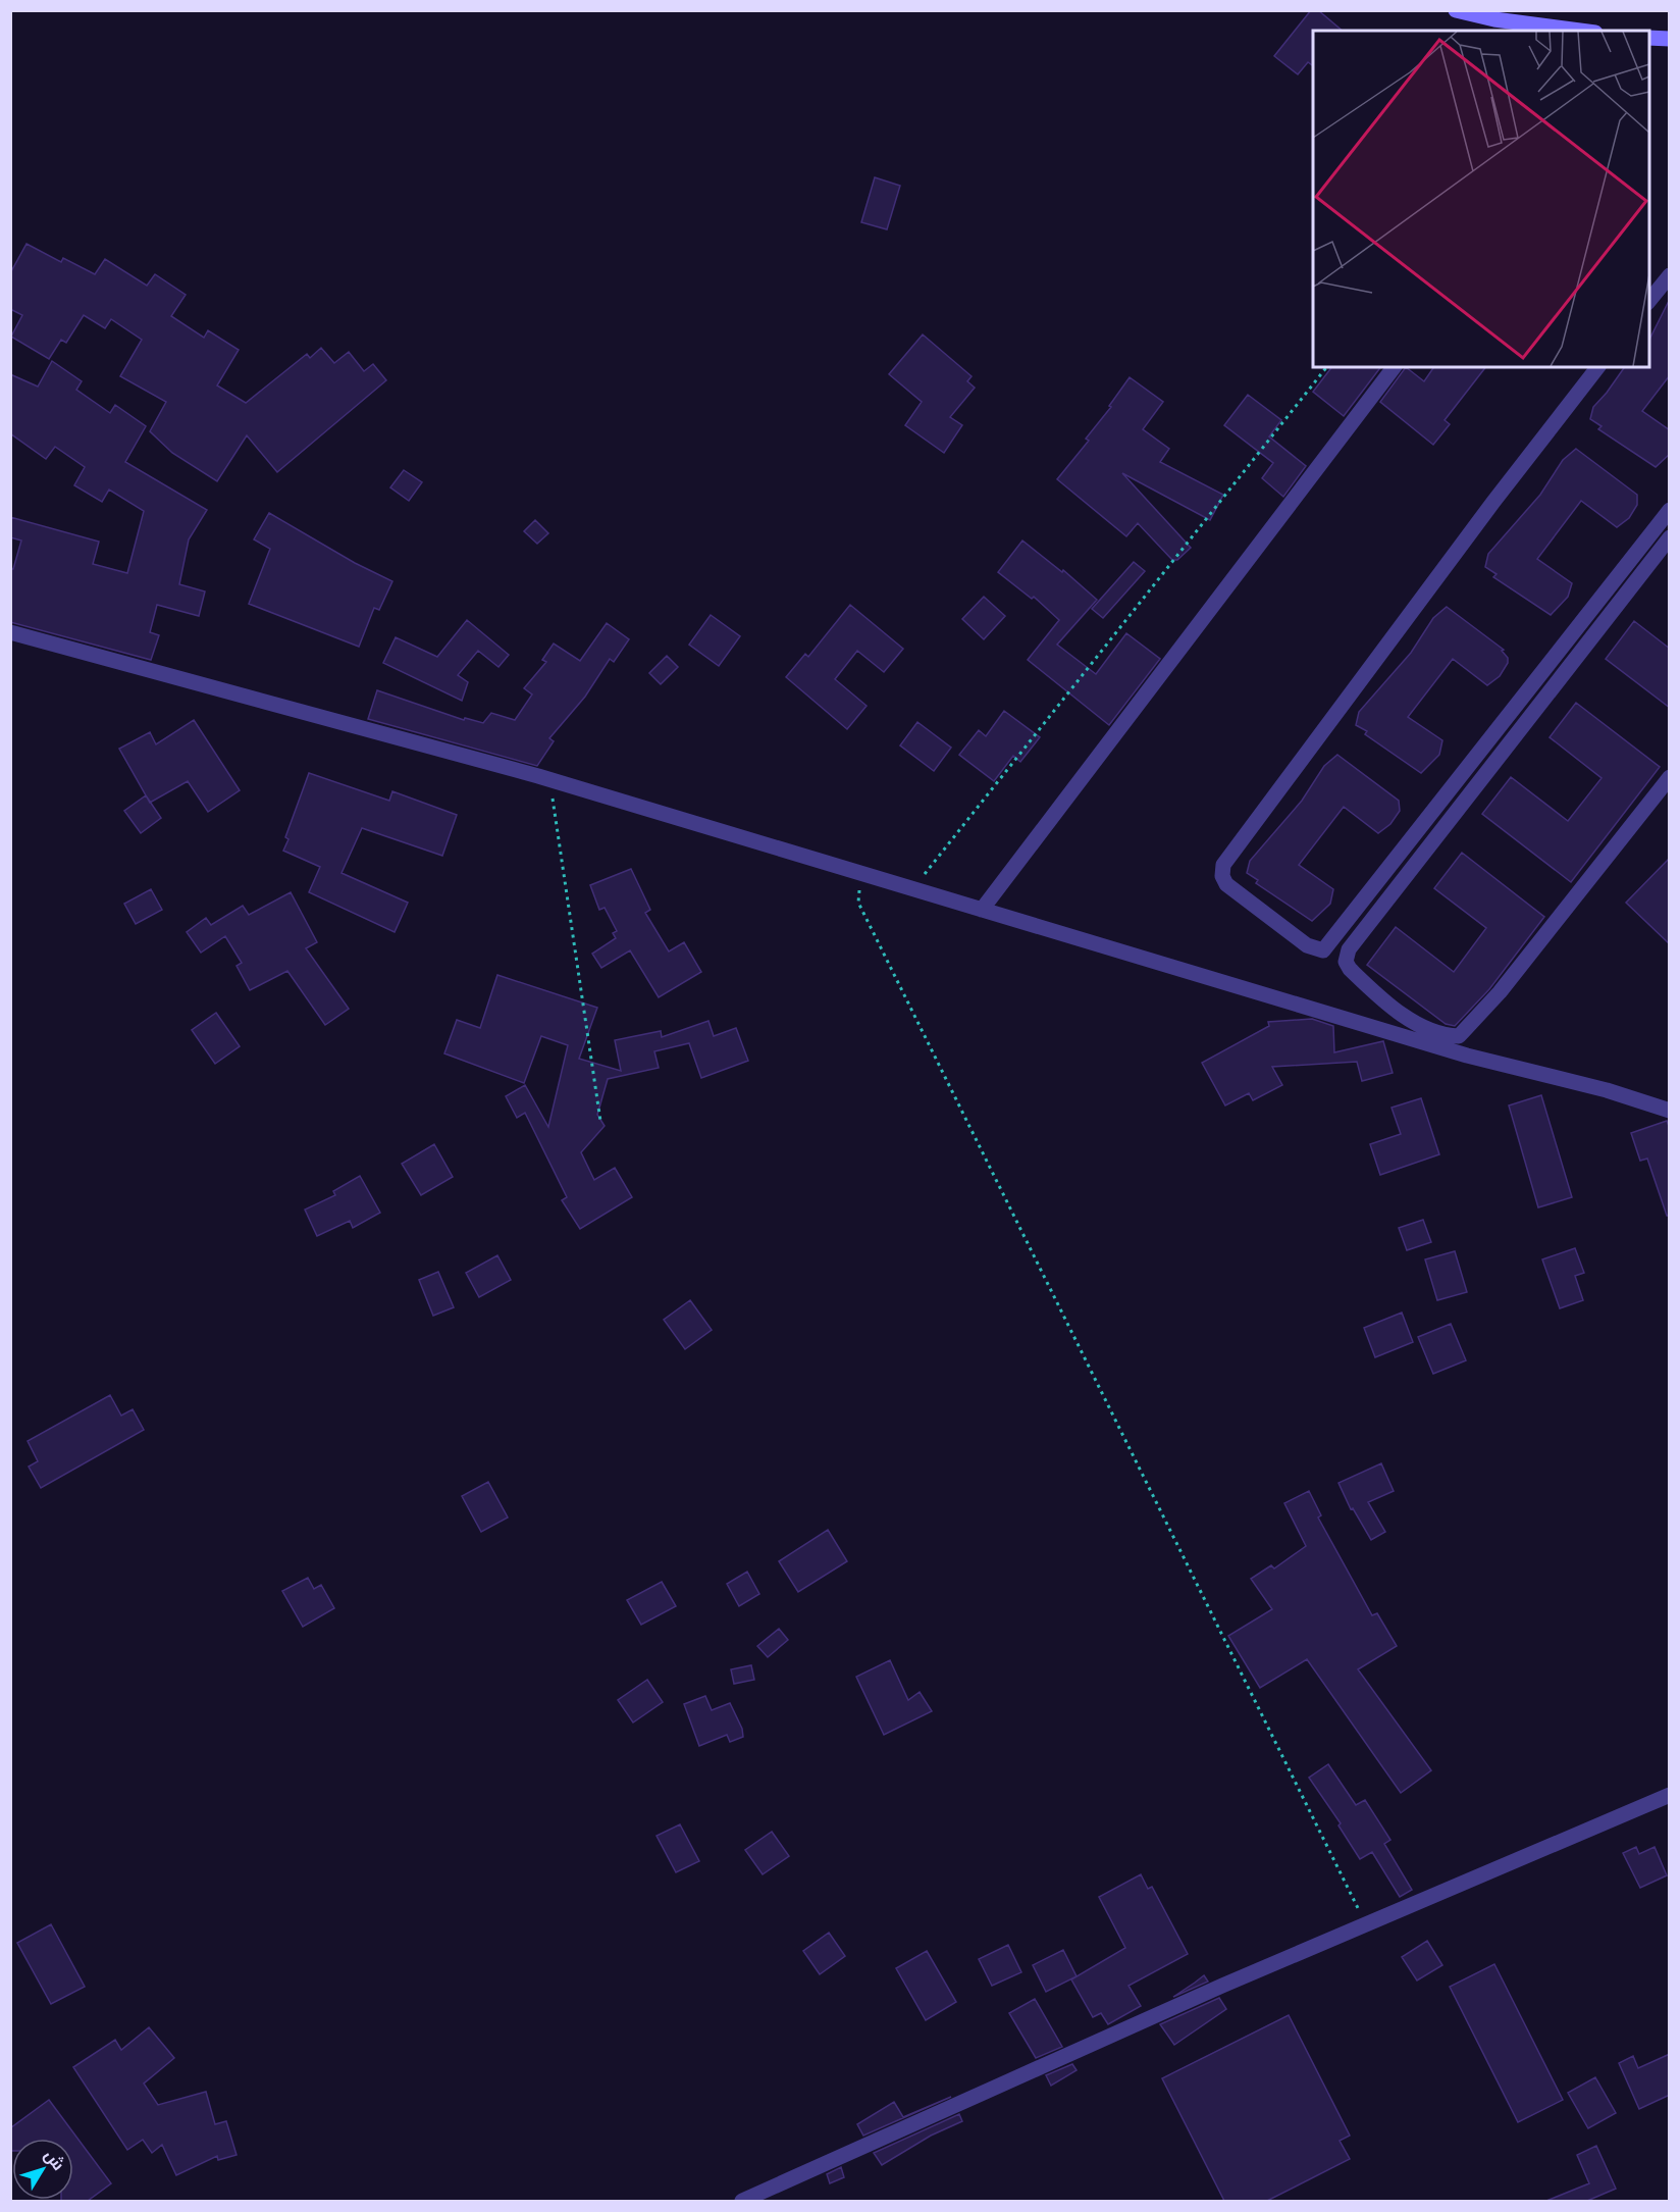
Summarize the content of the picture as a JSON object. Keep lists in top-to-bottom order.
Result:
{
  "north": "top right"
}
